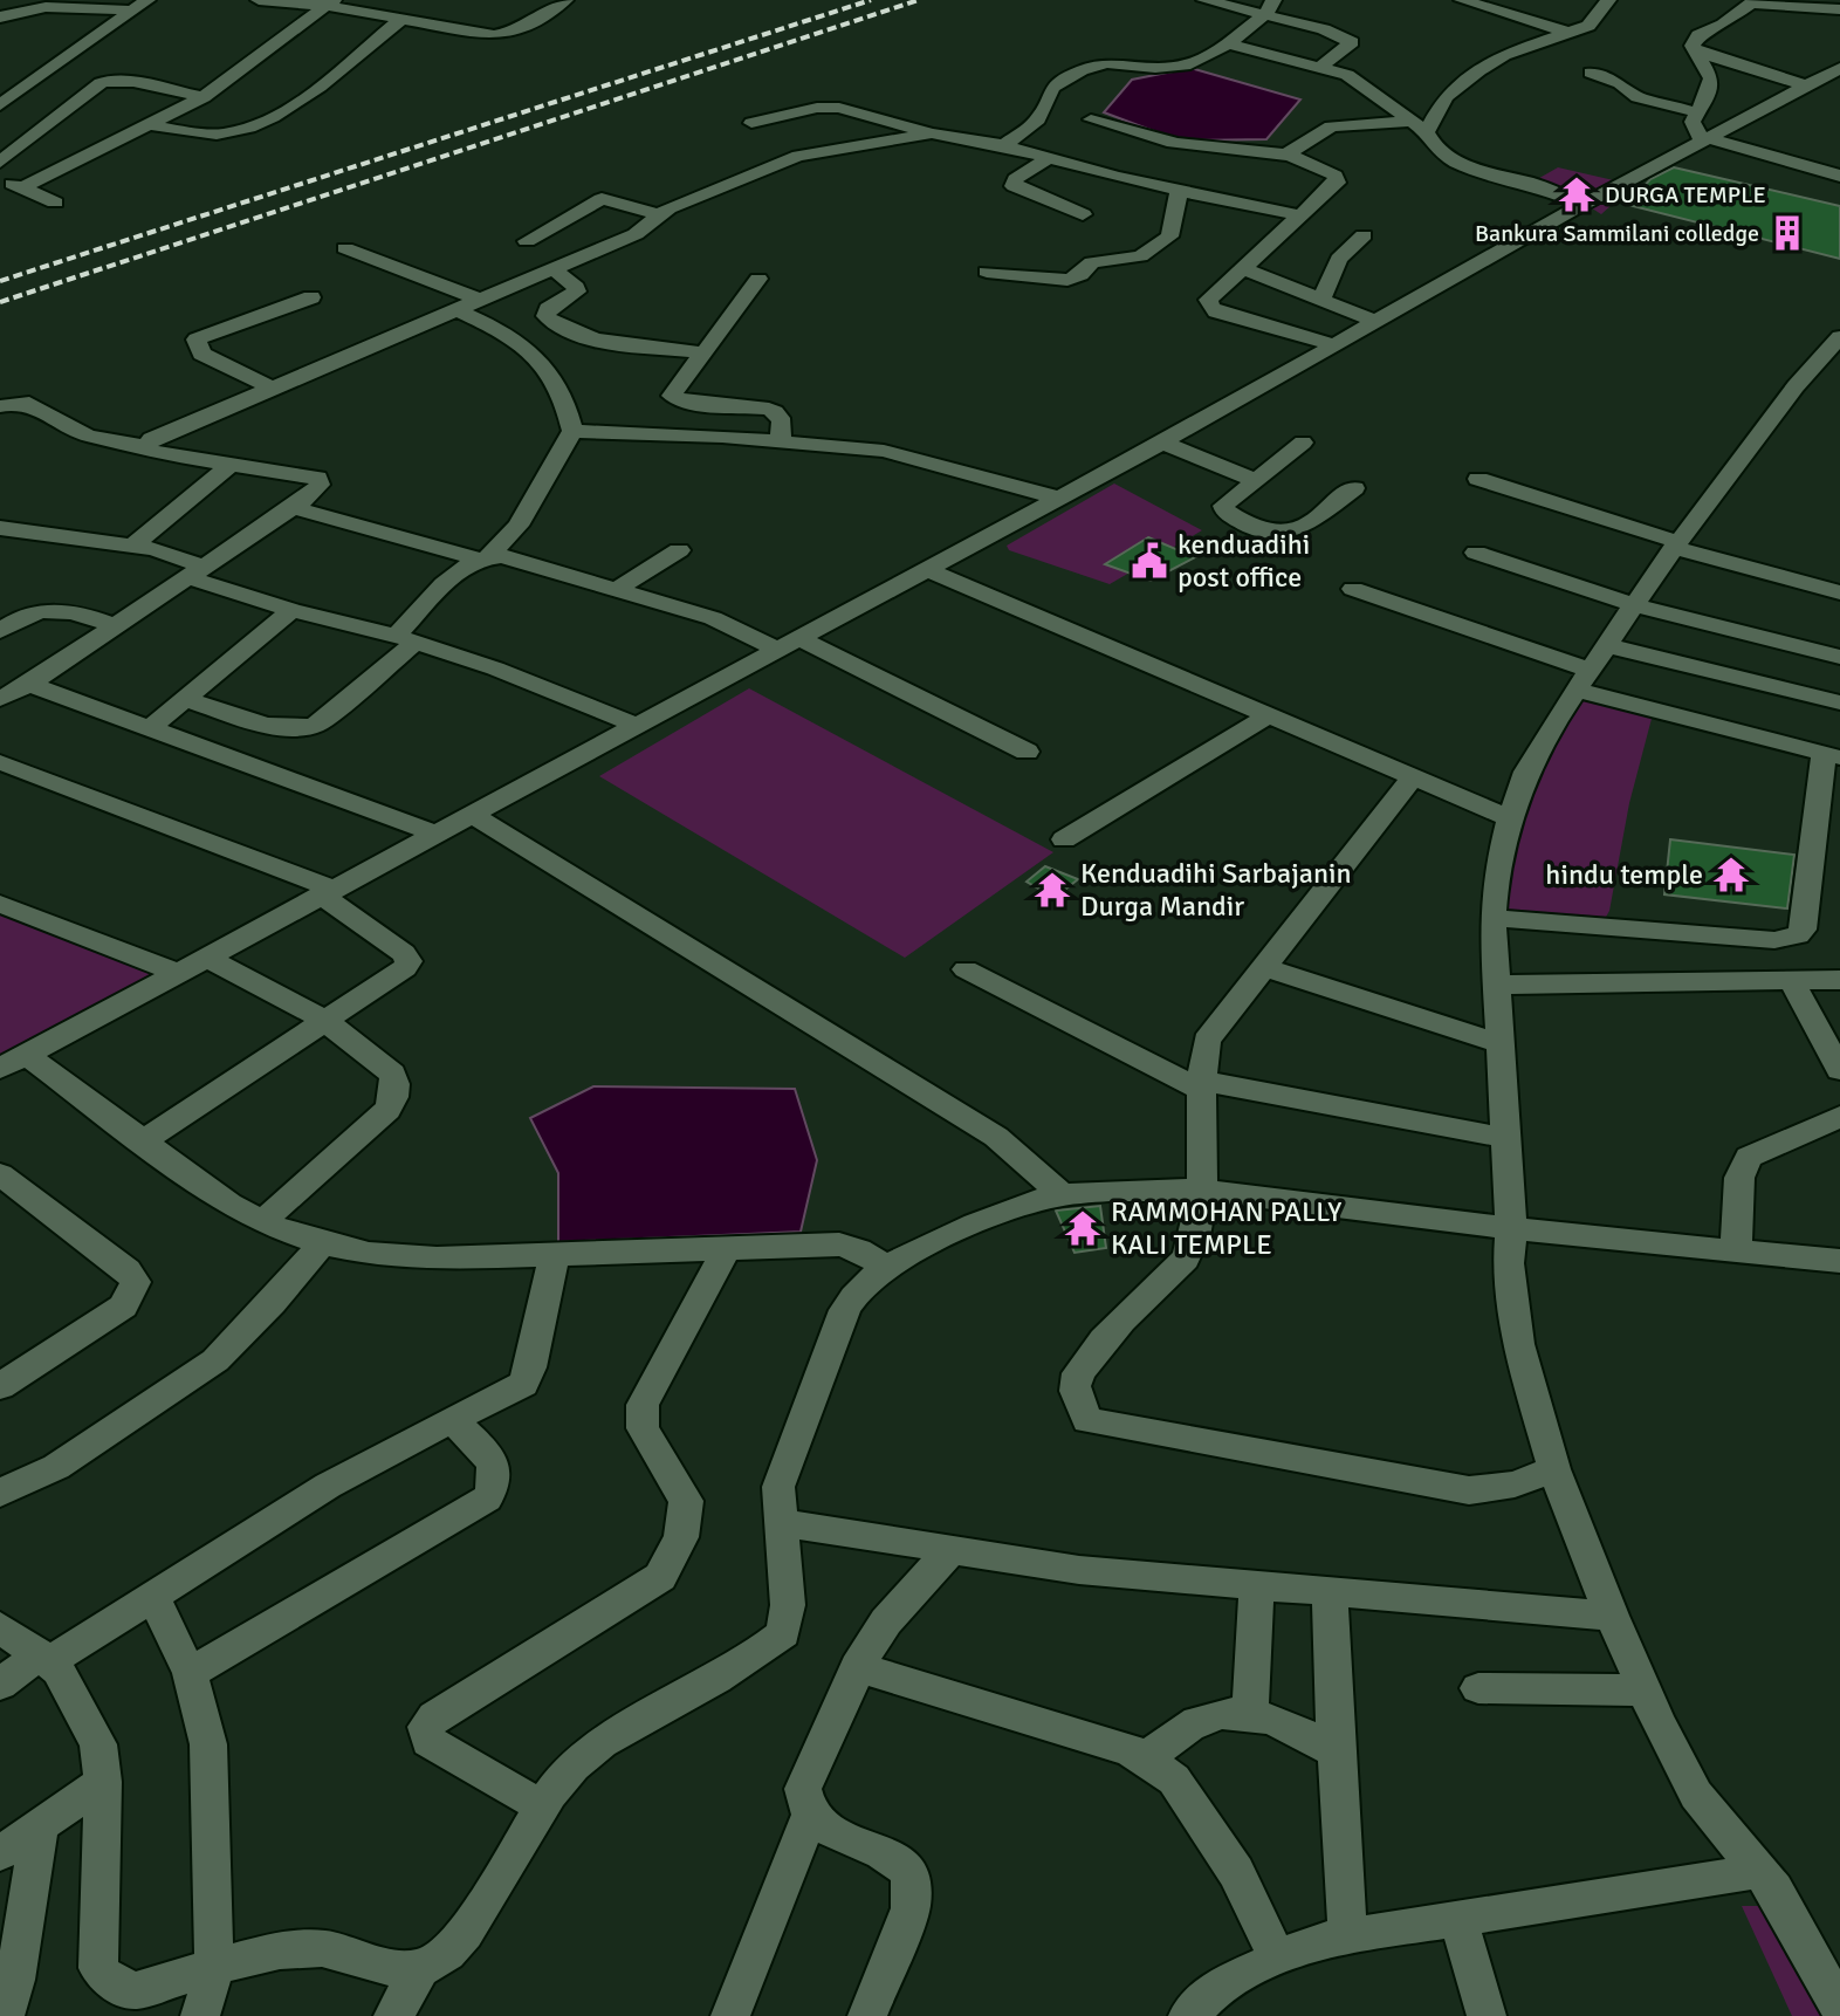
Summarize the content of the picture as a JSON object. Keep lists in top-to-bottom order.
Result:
{
  "places": {
    "temple": [
      "DURGA TEMPLE",
      "hindu temple",
      "Kenduadihi Sarbajanin Durga Mandir",
      "RAMMOHAN PALLY KALI TEMPLE"
    ],
    "building": ["Bankura Sammilani colledge"],
    "public building": ["kenduadihi post office"]
  }
}
